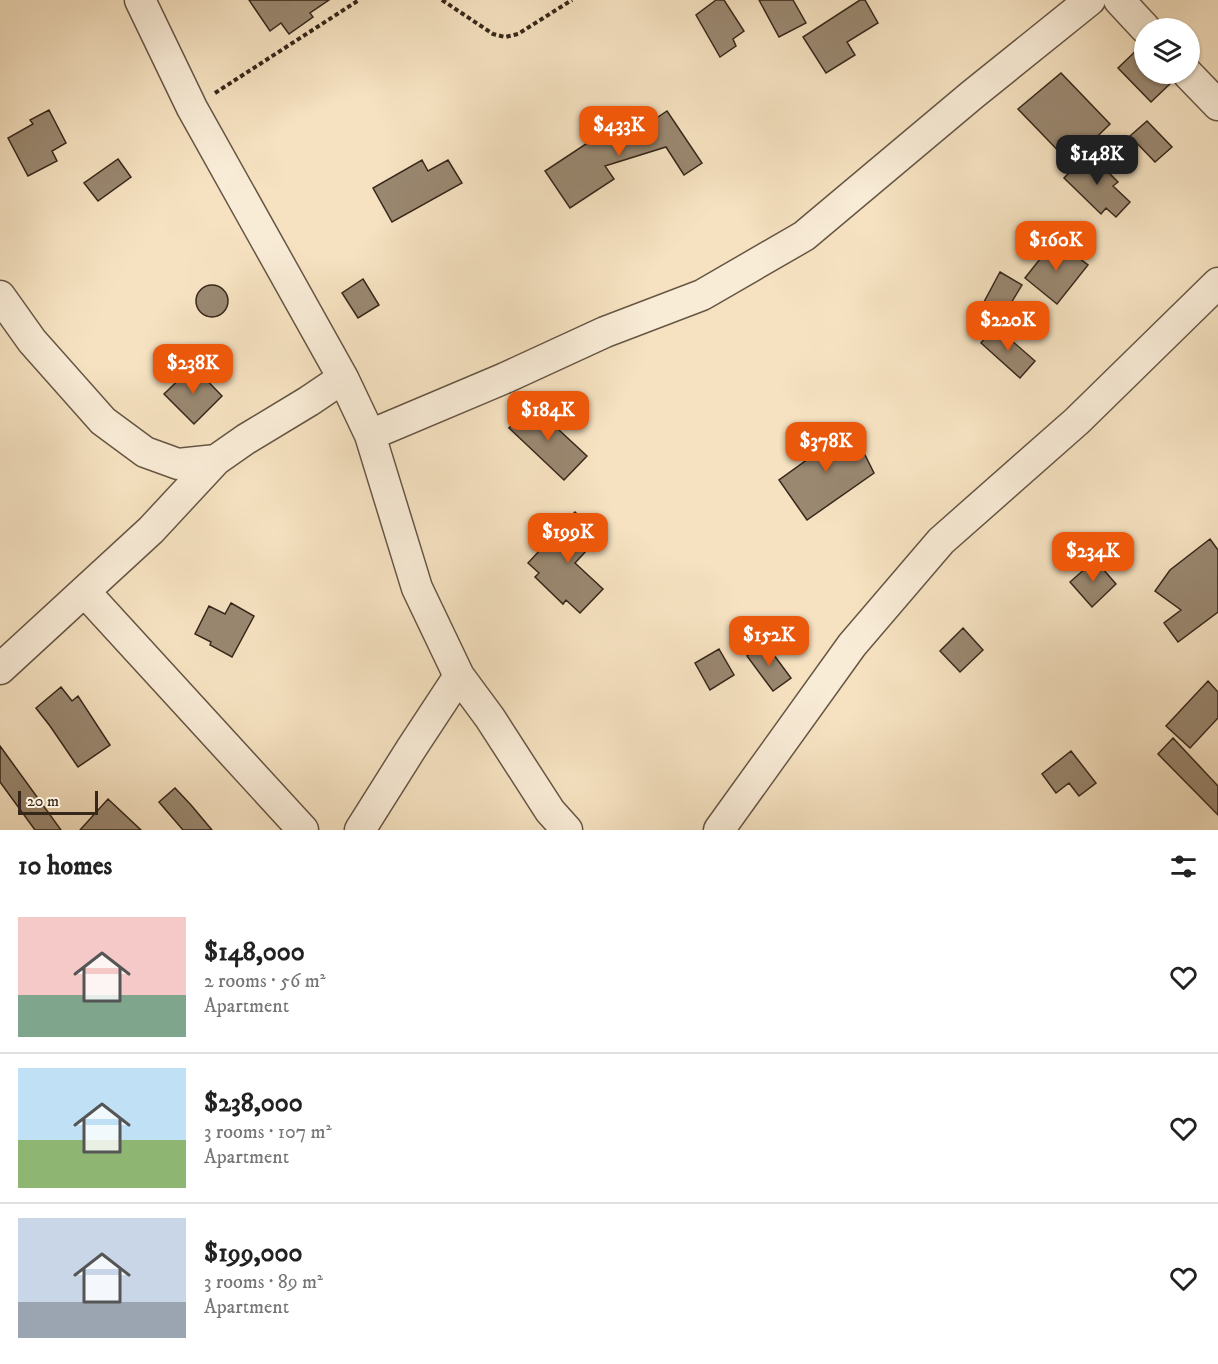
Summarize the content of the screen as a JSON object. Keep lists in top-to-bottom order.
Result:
{
  "scale_bar": "20 m",
  "page": {
    "price": [
      "$433K",
      "$148K",
      "$160K",
      "$220K",
      "$238K",
      "$184K",
      "$378K",
      "$199K",
      "$234K",
      "$152K"
    ],
    "scale": "20 m",
    "heading": "10 homes",
    "list": [
      {
        "name": "$148,000",
        "note": "2 rooms · 56 m² · Apartment"
      },
      {
        "name": "$238,000",
        "note": "3 rooms · 107 m² · Apartment"
      },
      {
        "name": "$199,000",
        "note": "3 rooms · 89 m² · Apartment"
      }
    ]
  }
}
